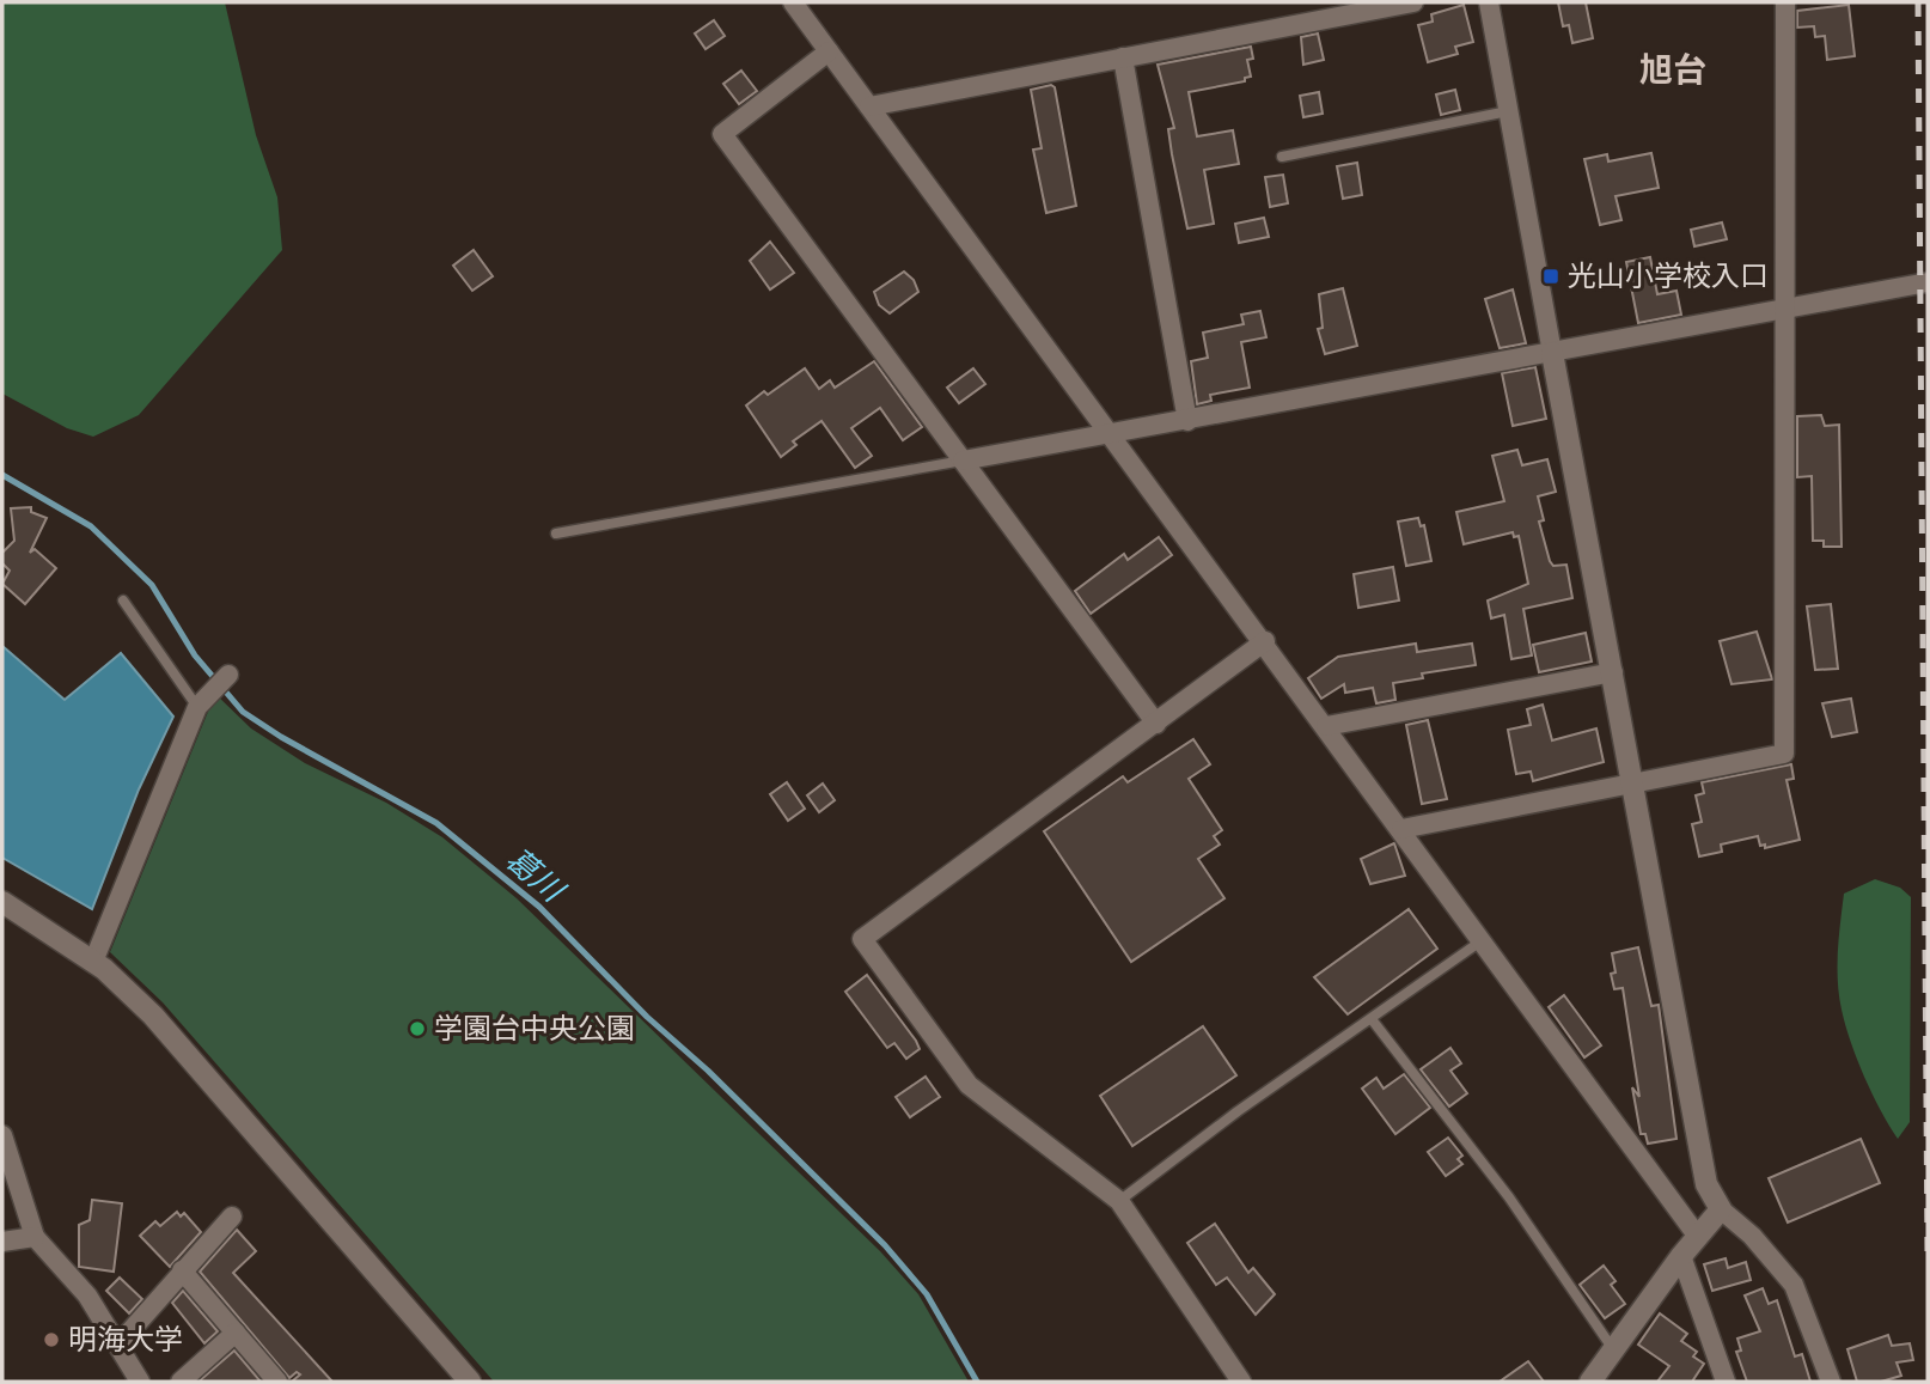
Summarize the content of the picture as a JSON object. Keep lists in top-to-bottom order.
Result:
{
  "districts": ["旭台"],
  "water": ["葛川"],
  "places": {
    "transit": ["光山小学校入口"],
    "other": ["学園台中央公園", "明海大学"]
  }
}
